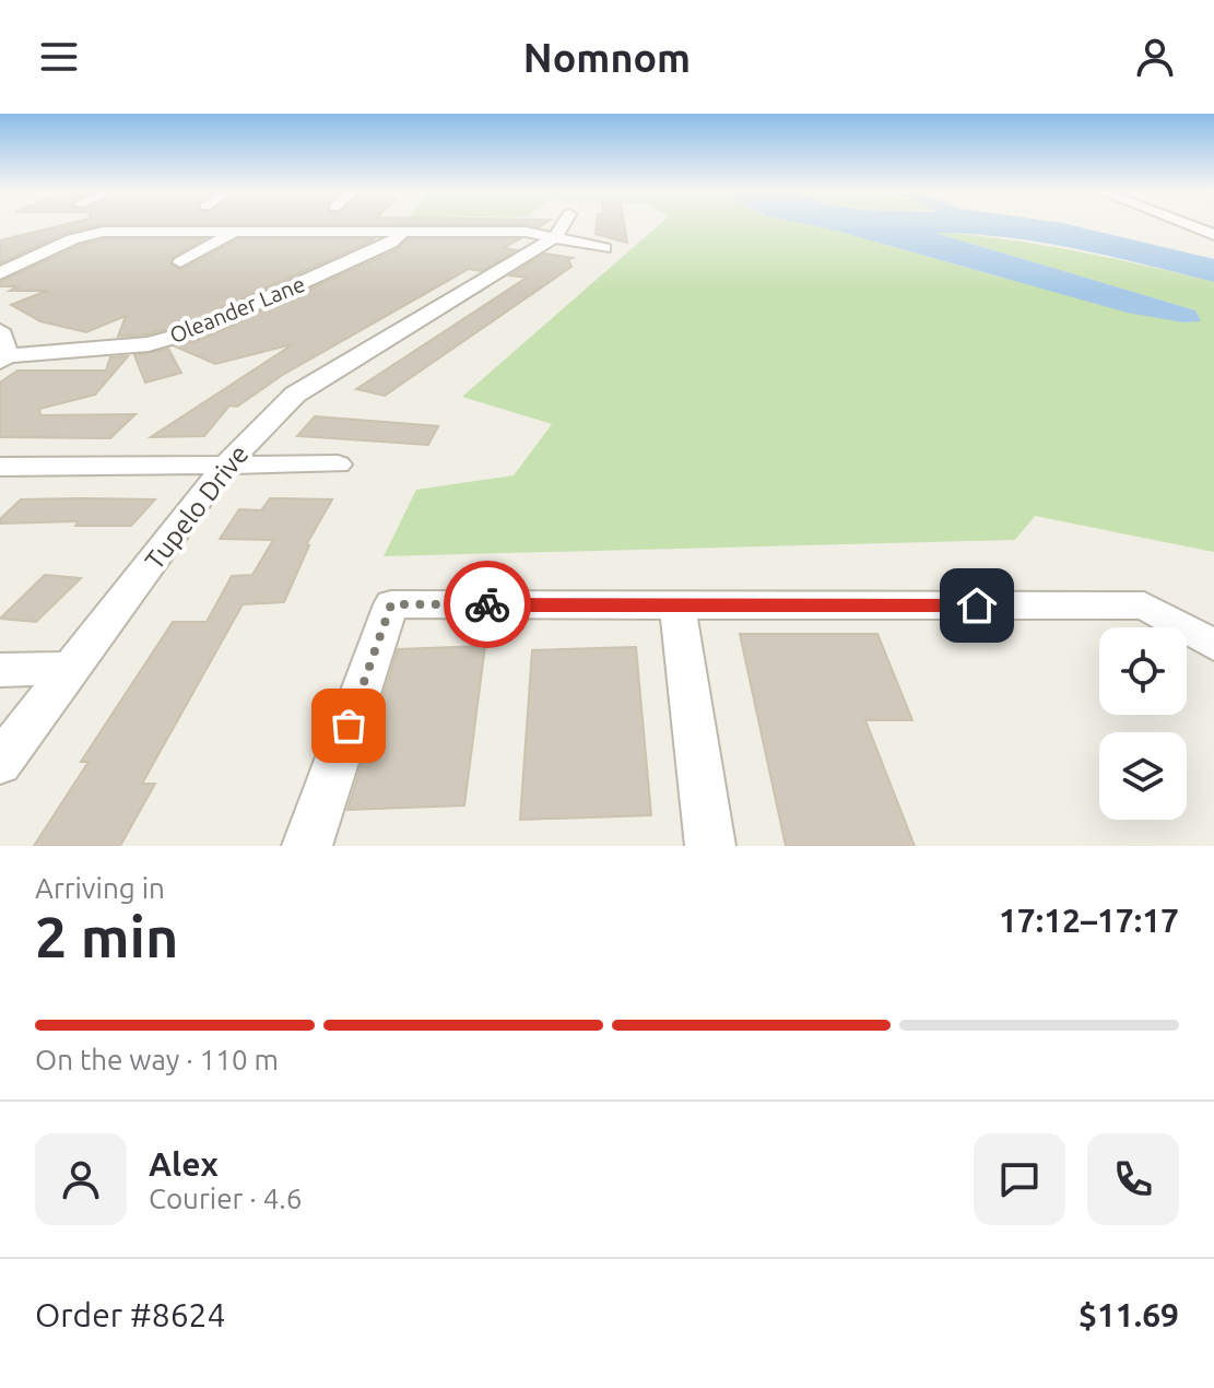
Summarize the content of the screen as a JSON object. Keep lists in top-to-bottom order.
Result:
{
  "streets": {
    "street": ["Oleander Lane", "Tupelo Drive"]
  },
  "page": {
    "header": "Nomnom",
    "heading": ["2 min", "Arriving in", "17:12–17:17"],
    "panel": [
      "Alex",
      "Courier · 4.6",
      "Order #8624",
      "$11.69"
    ],
    "bar": "On the way · 110 m"
  }
}
